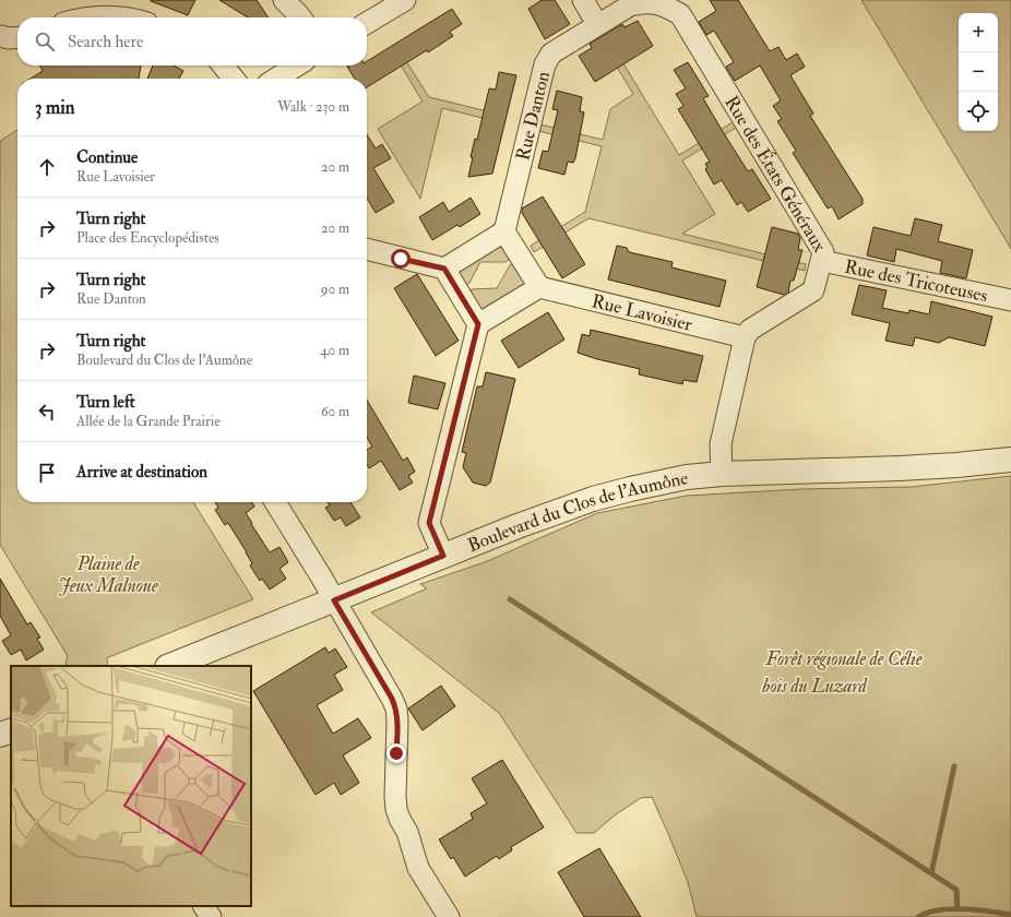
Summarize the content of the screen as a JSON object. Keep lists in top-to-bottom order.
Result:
{
  "streets": {
    "street": [
      "Rue Danton",
      "Rue des États Généraux",
      "Rue des Tricoteuses",
      "Rue Lavoisier",
      "Boulevard du Clos de l'Aumône"
    ]
  },
  "crossings": [
    ["Rue Danton", "Rue des États Généraux"],
    ["Rue des États Généraux", "Rue des Tricoteuses"],
    ["Rue des États Généraux", "Rue Lavoisier"]
  ],
  "parks": ["Plaine de Jeux Malnoue", "Forêt régionale de Célie", "bois du Luzard"],
  "page": {
    "map_buttons": ["+", "−"],
    "search": "Search here",
    "heading": ["3 min", "Walk · 230 m"],
    "list": [
      ["Continue", "Rue Lavoisier", "20 m"],
      ["Turn right", "Place des Encyclopédistes", "20 m"],
      ["Turn right", "Rue Danton", "90 m"],
      ["Turn right", "Boulevard du Clos de l'Aumône", "40 m"],
      ["Turn left", "Allée de la Grande Prairie", "60 m"],
      "Arrive at destination"
    ]
  }
}
